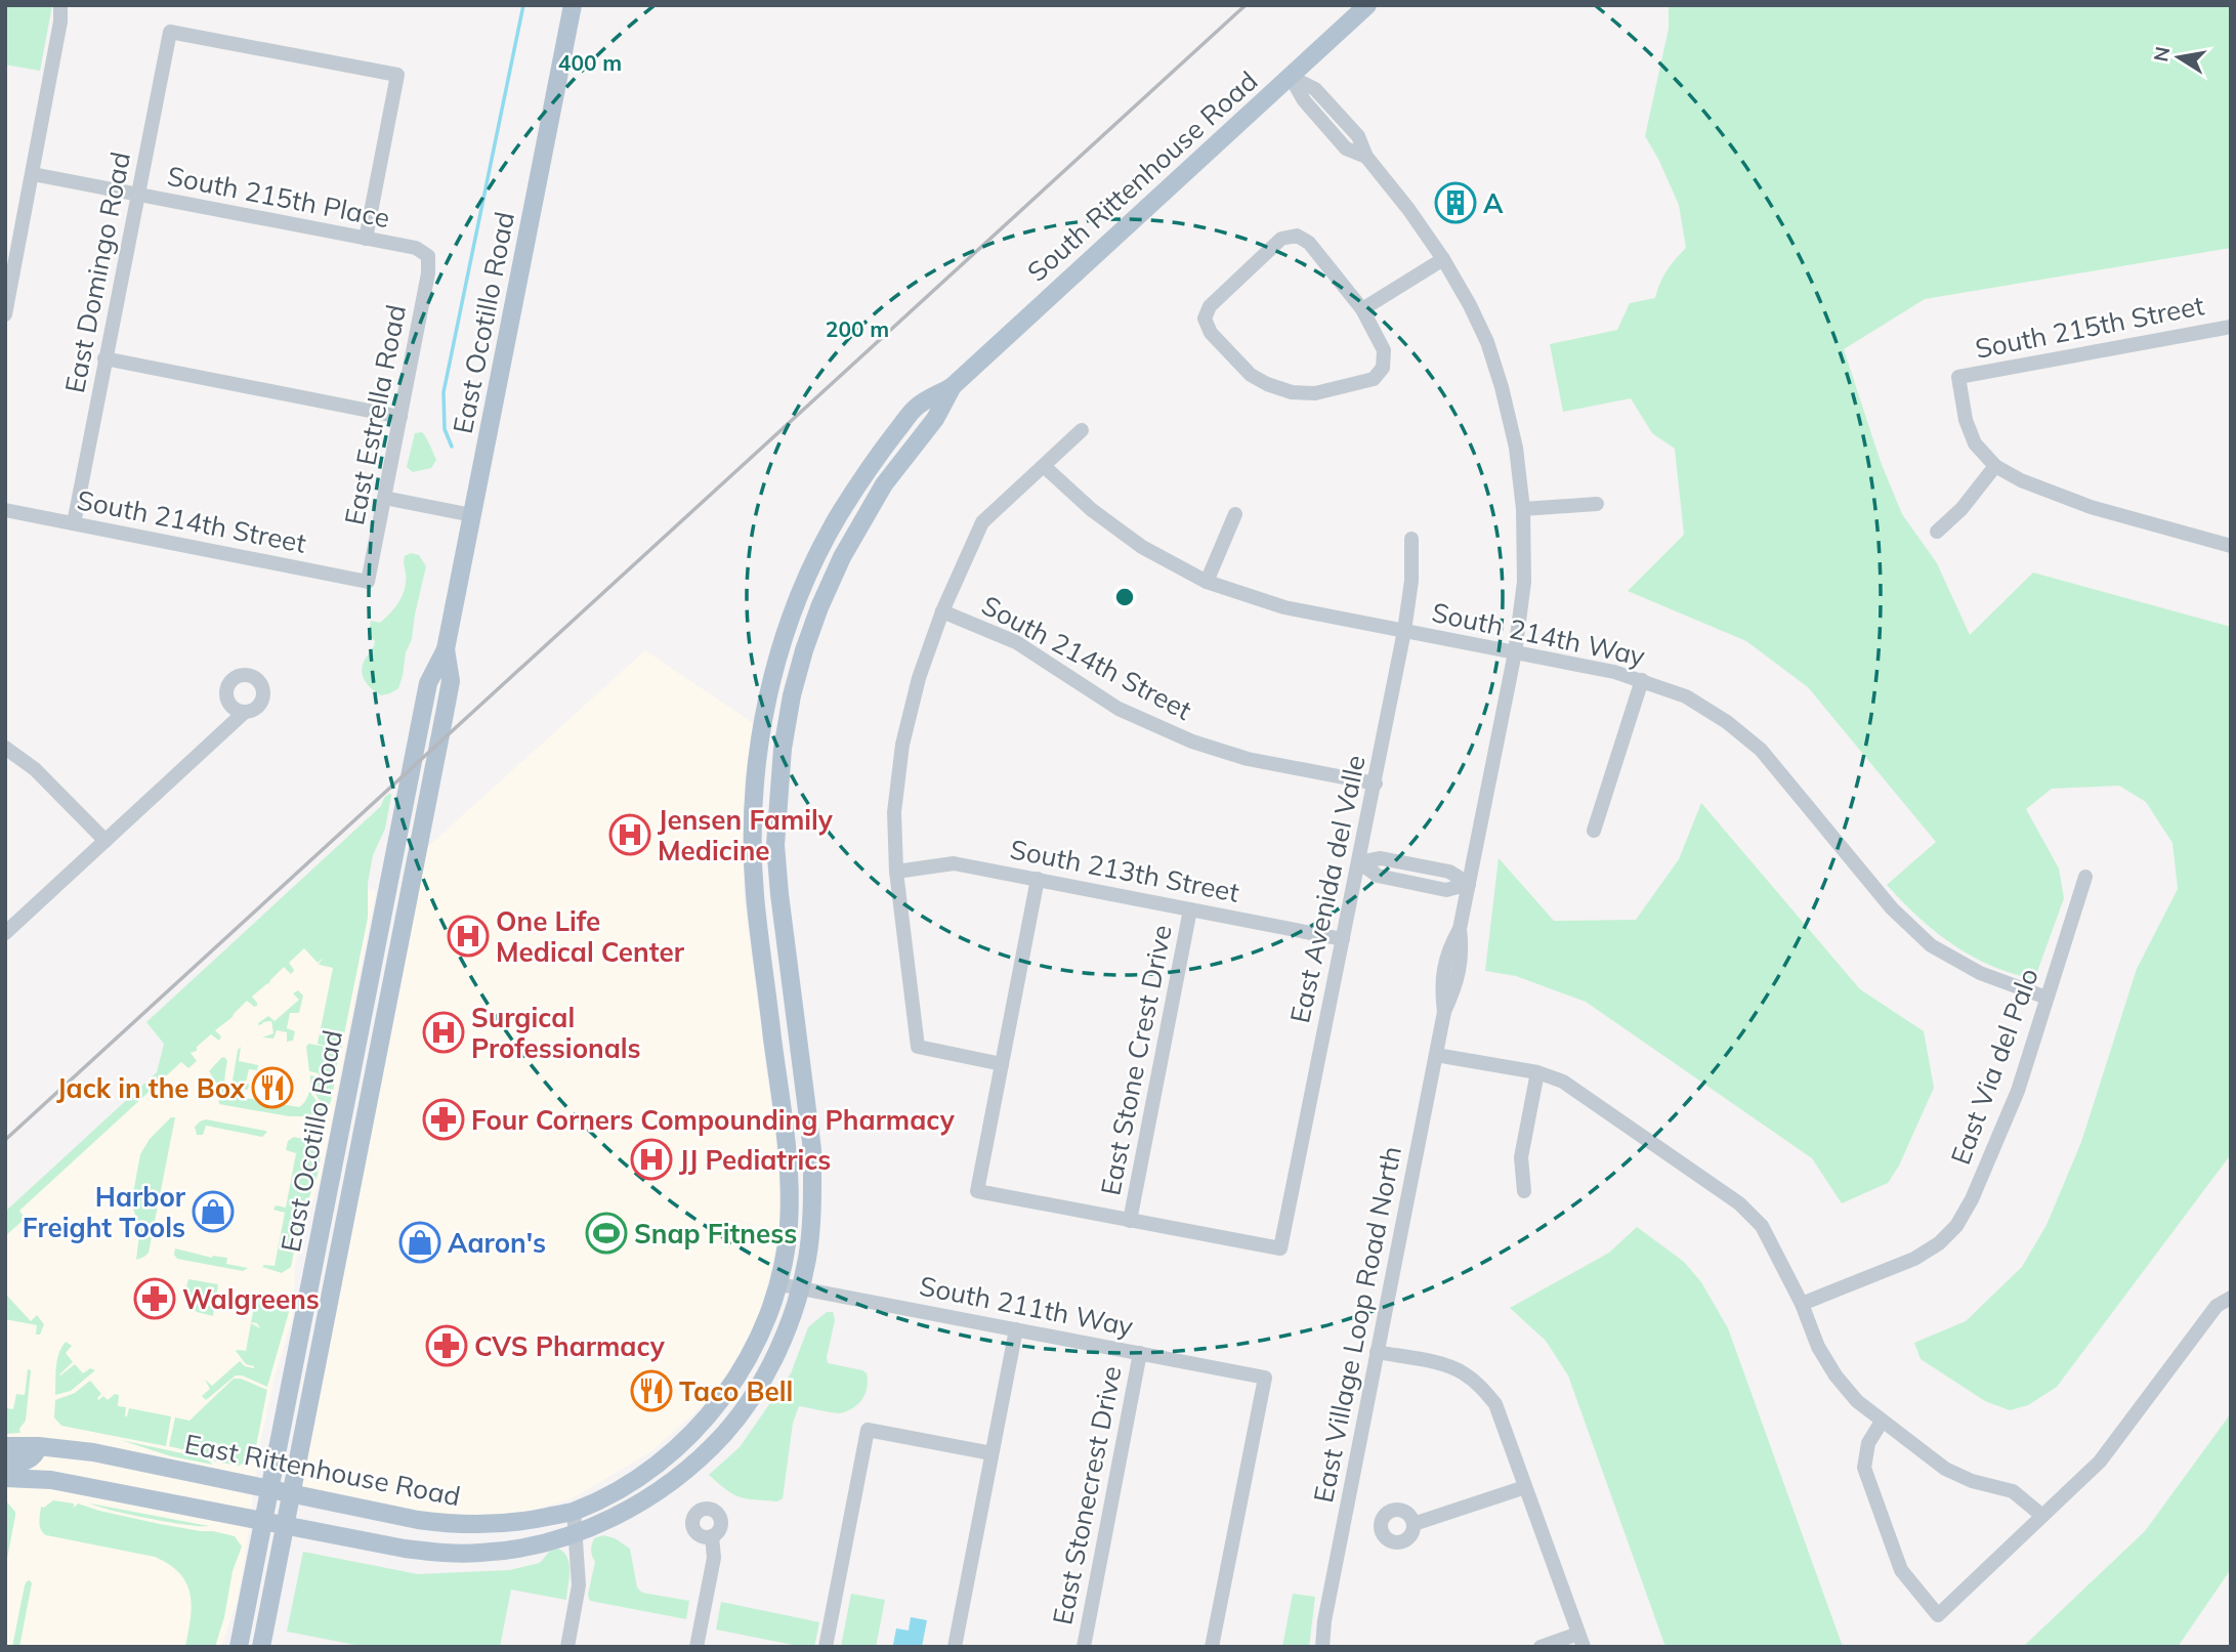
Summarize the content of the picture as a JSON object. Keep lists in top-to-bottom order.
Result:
{
  "streets": {
    "main road": ["South Rittenhouse Road", "East Ocotillo Road", "East Rittenhouse Road"],
    "street": [
      "South 215th Place",
      "East Domingo Road",
      "South 215th Street",
      "East Estrella Road",
      "South 214th Street",
      "South 214th Way",
      "South 213th Street",
      "East Avenida del Valle",
      "East Stone Crest Drive",
      "East Via del Palo",
      "South 211th Way",
      "East Village Loop Road North",
      "East Stonecrest Drive"
    ]
  },
  "crossings": [
    ["South Rittenhouse Road", "East Village Loop Road North"],
    ["South Rittenhouse Road", "East Rittenhouse Road"],
    ["South 215th Place", "East Domingo Road"],
    ["South 215th Place", "East Estrella Road"],
    ["East Domingo Road", "South 214th Street"],
    ["East Ocotillo Road", "East Rittenhouse Road"],
    ["East Estrella Road", "South 214th Street"],
    ["South 214th Street", "East Avenida del Valle"],
    ["South 214th Way", "East Avenida del Valle"],
    ["South 214th Way", "East Via del Palo"],
    ["South 214th Way", "East Village Loop Road North"],
    ["South 213th Street", "East Avenida del Valle"],
    ["South 213th Street", "East Stone Crest Drive"],
    ["East Avenida del Valle", "East Stone Crest Drive"],
    ["South 211th Way", "East Rittenhouse Road"],
    ["South 211th Way", "East Stonecrest Drive"]
  ],
  "places": {
    "building": ["A"],
    "hospital": [
      "Jensen Family Medicine",
      "One Life Medical Center",
      "Surgical Professionals",
      "JJ Pediatrics"
    ],
    "restaurant": ["Jack in the Box", "Taco Bell"],
    "pharmacy": ["Four Corners Compounding Pharmacy", "Walgreens", "CVS Pharmacy"],
    "shop": ["Harbor Freight Tools", "Aaron's"],
    "sports": ["Snap Fitness"]
  },
  "north": "left",
  "rings": ["400 m", "200 m"]
}
